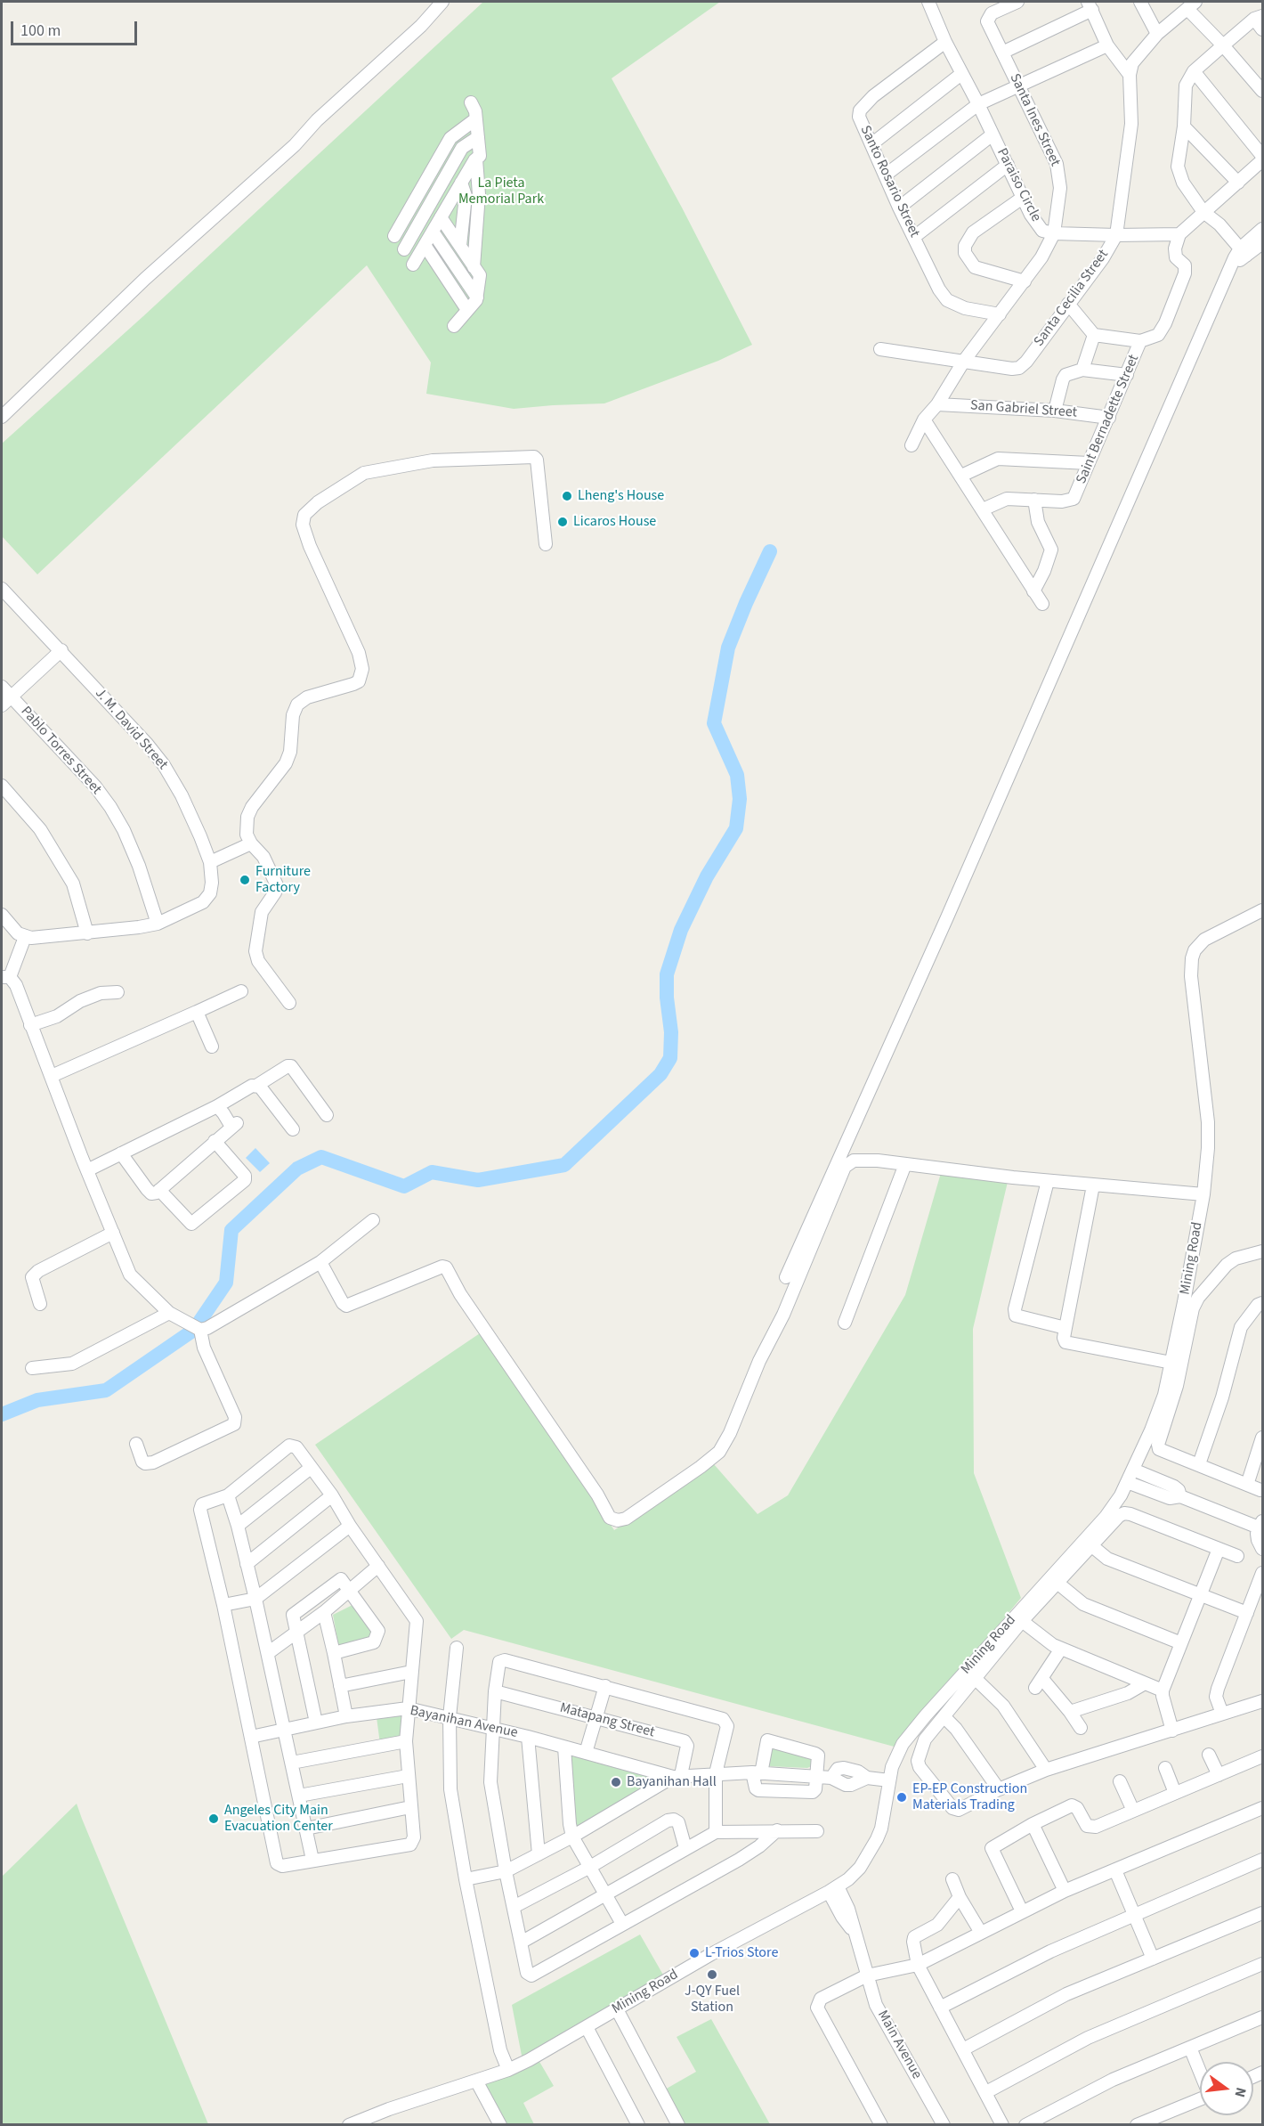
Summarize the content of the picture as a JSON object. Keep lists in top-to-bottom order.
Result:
{
  "streets": {
    "street": [
      "Santa Ines Street",
      "Santo Rosario Street",
      "Paraiso Circle",
      "Santa Cecilia Street",
      "San Gabriel Street",
      "Saint Bernadette Street",
      "J. M. David Street",
      "Pablo Torres Street",
      "Mining Road",
      "Matapang Street",
      "Bayanihan Avenue",
      "Main Avenue"
    ]
  },
  "crossings": [
    ["Santa Ines Street", "Santo Rosario Street"],
    ["Santa Ines Street", "Paraiso Circle"],
    ["Santa Ines Street", "Santa Cecilia Street"],
    ["Santa Ines Street", "San Gabriel Street"],
    ["Santo Rosario Street", "Paraiso Circle"],
    ["Paraiso Circle", "Santa Cecilia Street"],
    ["San Gabriel Street", "Saint Bernadette Street"],
    ["J. M. David Street", "Pablo Torres Street"],
    ["Mining Road", "Main Avenue"],
    ["Matapang Street", "Bayanihan Avenue"]
  ],
  "parks": ["La Pieta Memorial Park"],
  "places": [
    "Lheng's House",
    "Licaros House",
    "Furniture Factory",
    "Bayanihan Hall",
    "EP-EP Construction Materials Trading",
    "Angeles City Main Evacuation Center",
    "L-Trios Store",
    "J-QY Fuel Station"
  ],
  "scale_bar": "100 m",
  "north": "right"
}
